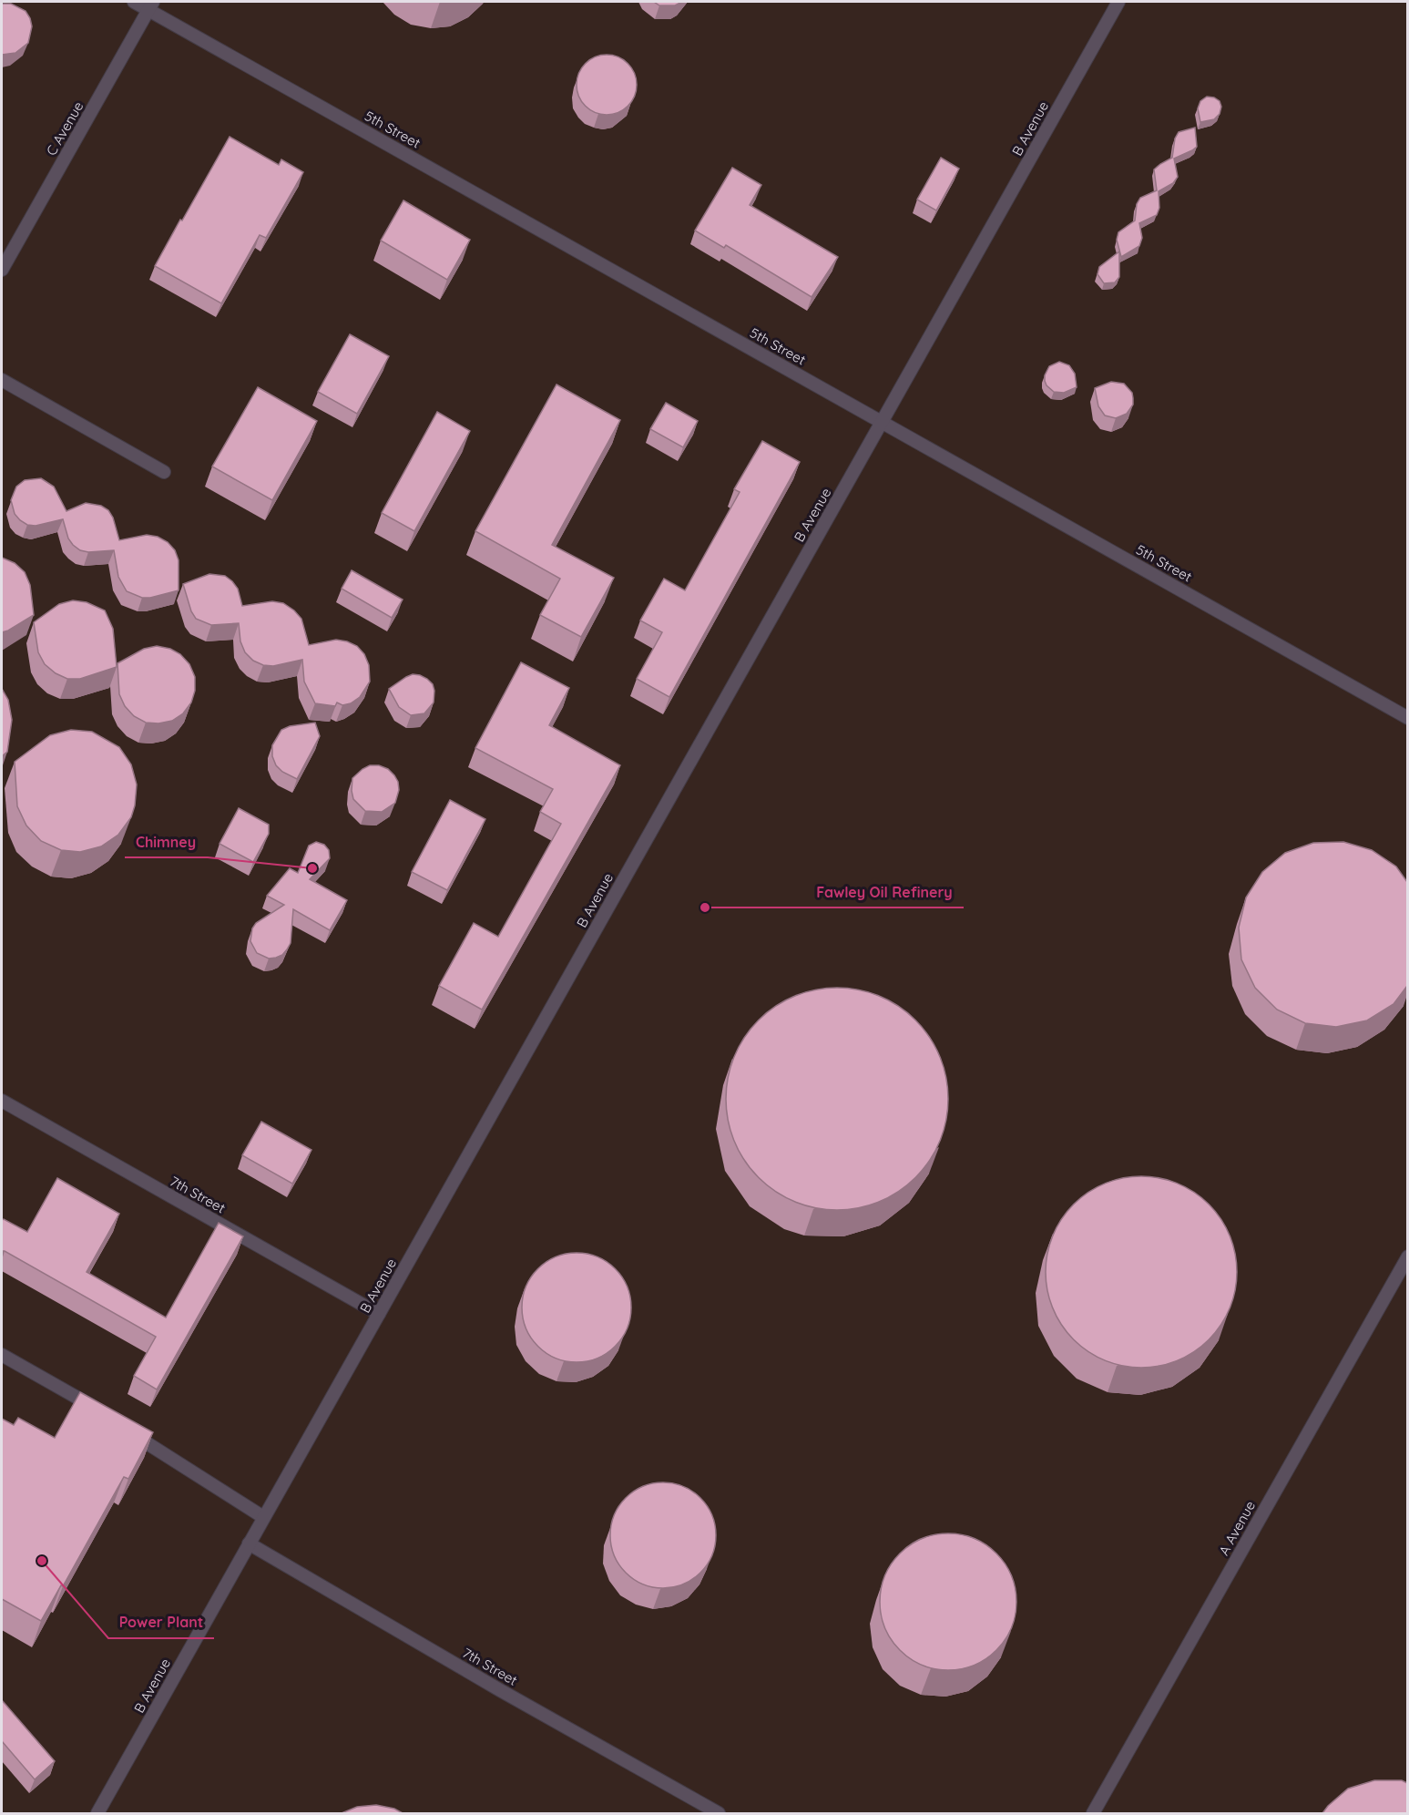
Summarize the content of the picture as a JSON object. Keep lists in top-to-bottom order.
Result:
{
  "streets": {
    "lane": [
      "C Avenue",
      "B Avenue",
      "5th Street",
      "7th Street",
      "A Avenue"
    ]
  },
  "crossings": [
    ["C Avenue", "5th Street"],
    ["B Avenue", "5th Street"],
    ["B Avenue", "7th Street"]
  ],
  "places": ["Chimney", "Fawley Oil Refinery", "Power Plant"]
}
